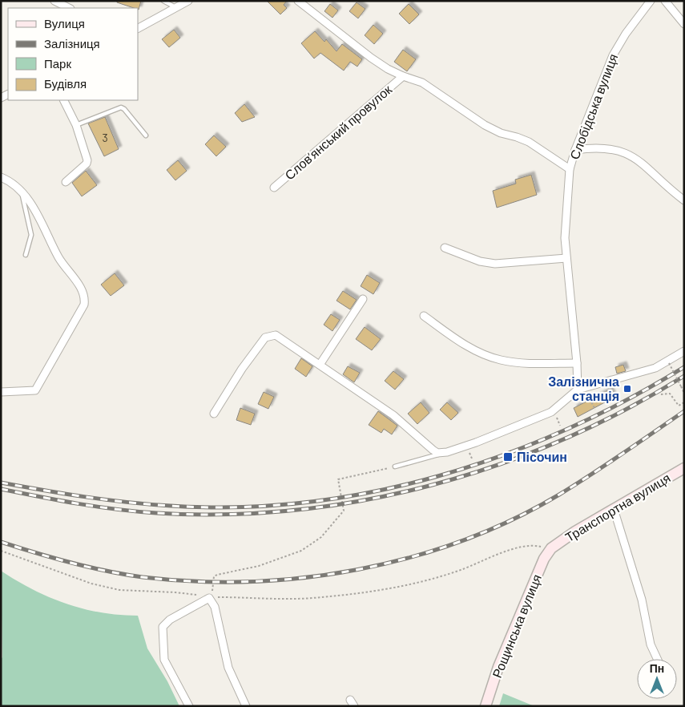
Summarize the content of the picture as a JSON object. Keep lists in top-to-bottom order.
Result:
{
  "streets": {
    "street": [
      "Слобідська вулиця",
      "Слов’янський провулок",
      "Транспортна вулиця",
      "Рощинська вулиця"
    ]
  },
  "crossings": [
    ["Транспортна вулиця", "Рощинська вулиця"]
  ],
  "places": {
    "transit": ["Залізнична станція", "Пісочин"]
  },
  "house_numbers": ["3"],
  "legend": [
    "Вулиця",
    "Залізниця",
    "Парк",
    "Будівля"
  ],
  "north": "top"
}
